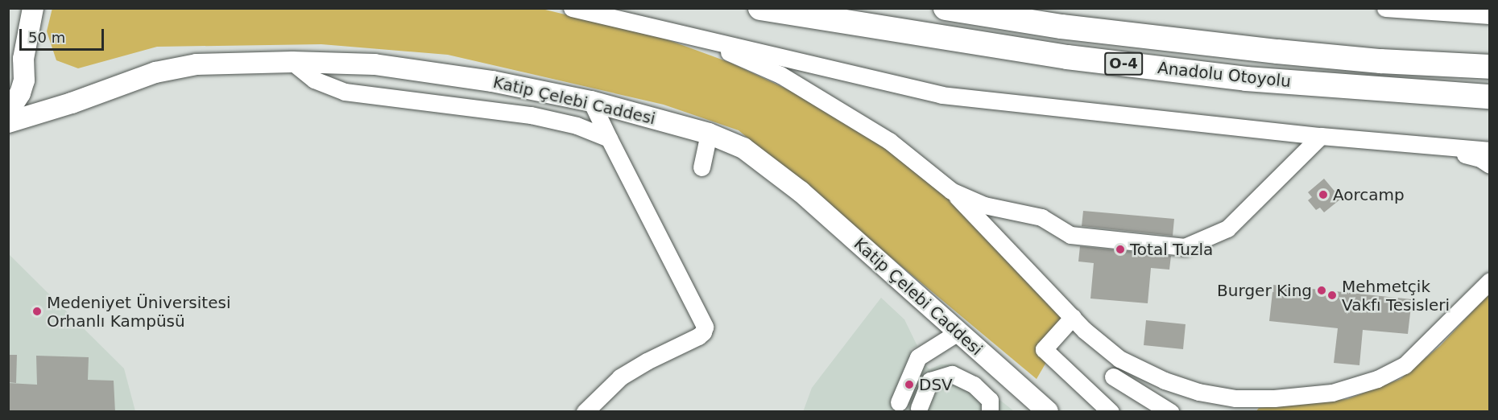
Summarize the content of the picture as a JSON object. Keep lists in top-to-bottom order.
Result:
{
  "streets": {
    "highway": ["O-4", "Anadolu Otoyolu"],
    "main road": ["Katip Çelebi Caddesi"]
  },
  "places": [
    "Aorcamp",
    "Total Tuzla",
    "Burger King",
    "Mehmetçik Vakfı Tesisleri",
    "Medeniyet Üniversitesi Orhanlı Kampüsü",
    "DSV"
  ],
  "scale_bar": "50 m"
}
